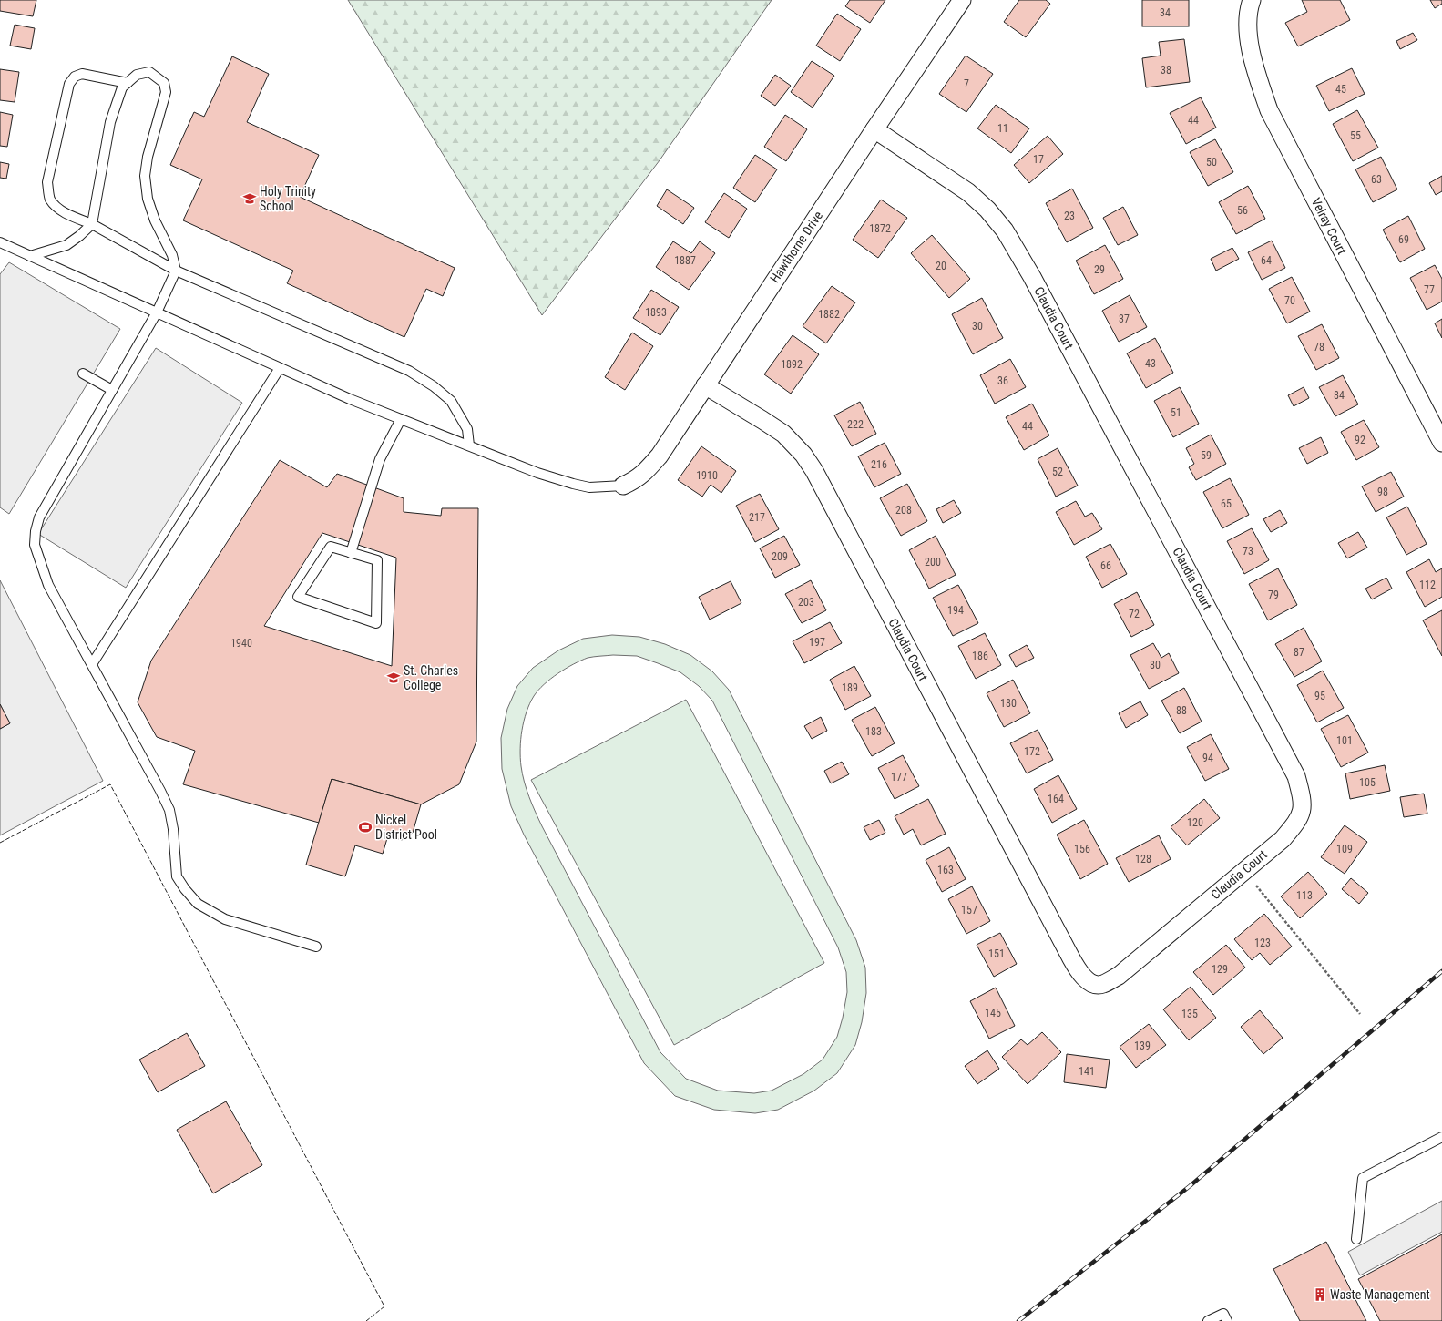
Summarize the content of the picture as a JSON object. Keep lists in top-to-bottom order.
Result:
{
  "streets": {
    "street": ["Velray Court", "Hawthorne Drive", "Claudia Court"]
  },
  "crossings": [
    ["Hawthorne Drive", "Claudia Court"]
  ],
  "places": {
    "school or university": ["Holy Trinity School", "St. Charles College"],
    "sports": ["Nickel District Pool"],
    "building": ["Waste Management"]
  },
  "house_numbers": [
    "34",
    "38",
    "7",
    "45",
    "44",
    "11",
    "55",
    "17",
    "50",
    "63",
    "56",
    "23",
    "1872",
    "69",
    "1887",
    "64",
    "20",
    "29",
    "77",
    "70",
    "1893",
    "1882",
    "37",
    "30",
    "78",
    "43",
    "1892",
    "36",
    "84",
    "51",
    "222",
    "44",
    "92",
    "59",
    "216",
    "52",
    "1910",
    "98",
    "65",
    "208",
    "217",
    "73",
    "209",
    "200",
    "66",
    "112",
    "79",
    "203",
    "194",
    "72",
    "197",
    "1940",
    "87",
    "186",
    "80",
    "189",
    "95",
    "180",
    "88",
    "183",
    "101",
    "172",
    "94",
    "177",
    "105",
    "164",
    "120",
    "156",
    "109",
    "128",
    "163",
    "113",
    "157",
    "123",
    "151",
    "129",
    "145",
    "135",
    "139",
    "141"
  ]
}
